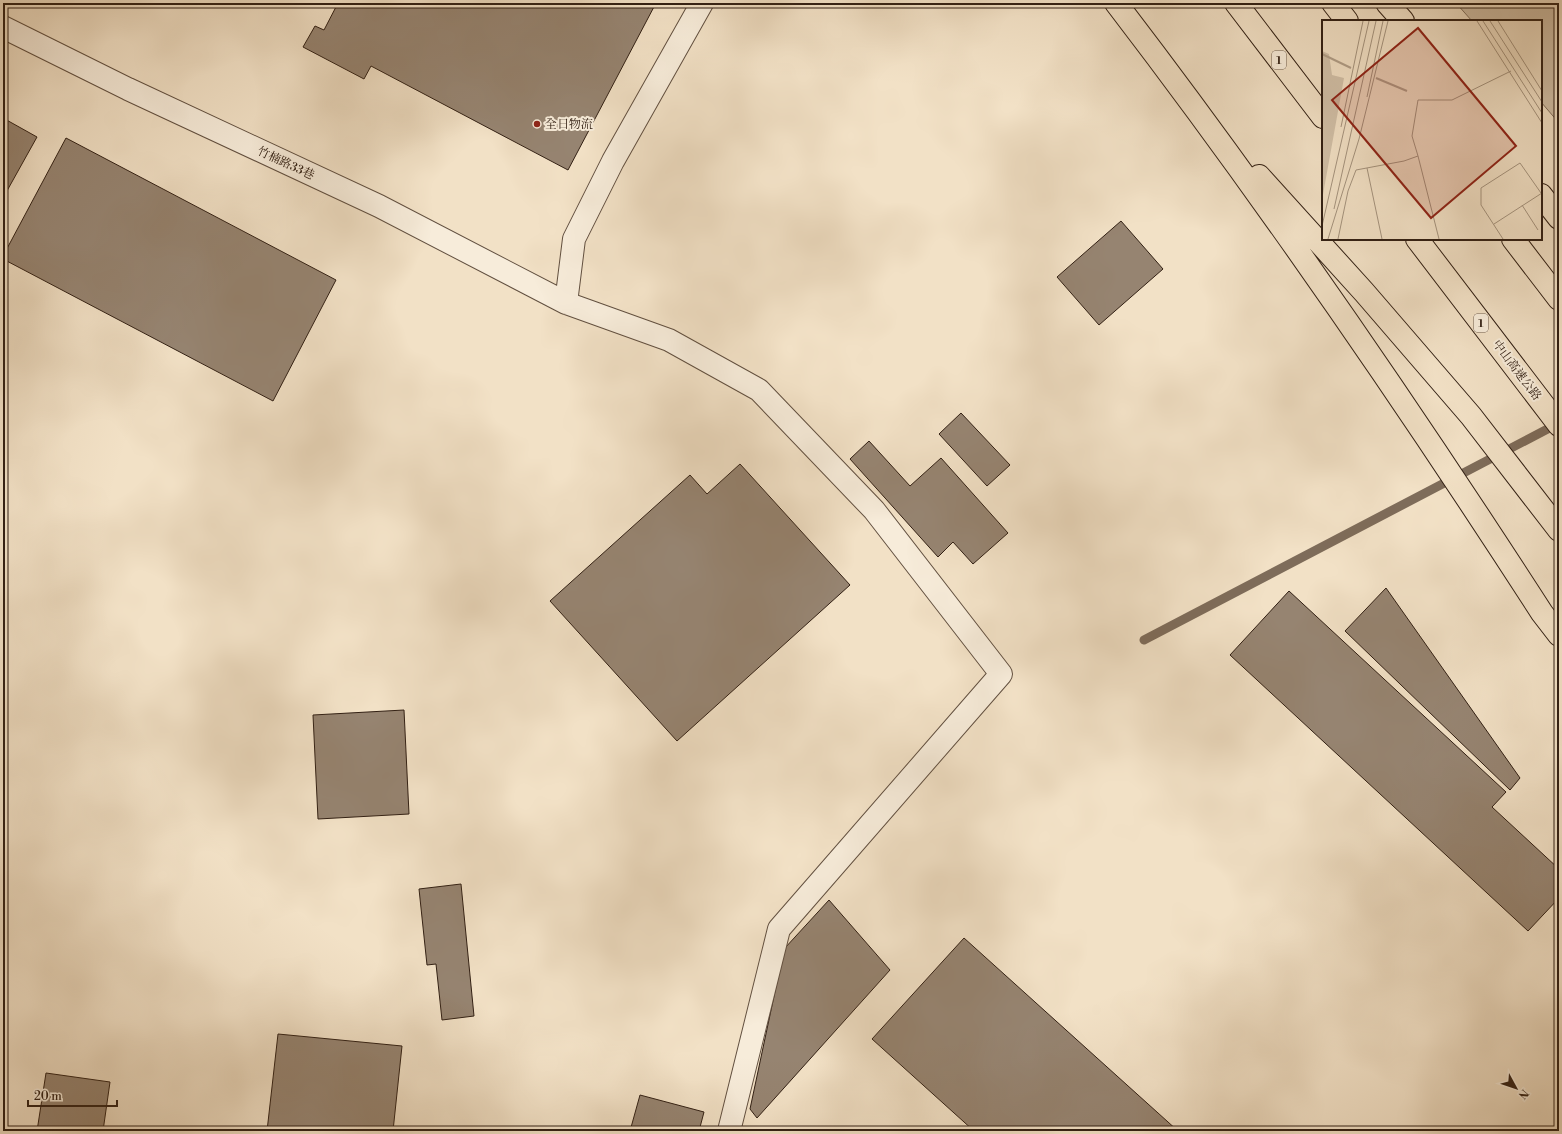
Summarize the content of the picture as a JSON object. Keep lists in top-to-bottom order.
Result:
{
  "streets": {
    "highway": ["1", "中山高速公路"],
    "street": ["竹楠路33巷"]
  },
  "places": ["全日物流"],
  "scale_bar": "20 m",
  "north": "bottom right"
}
